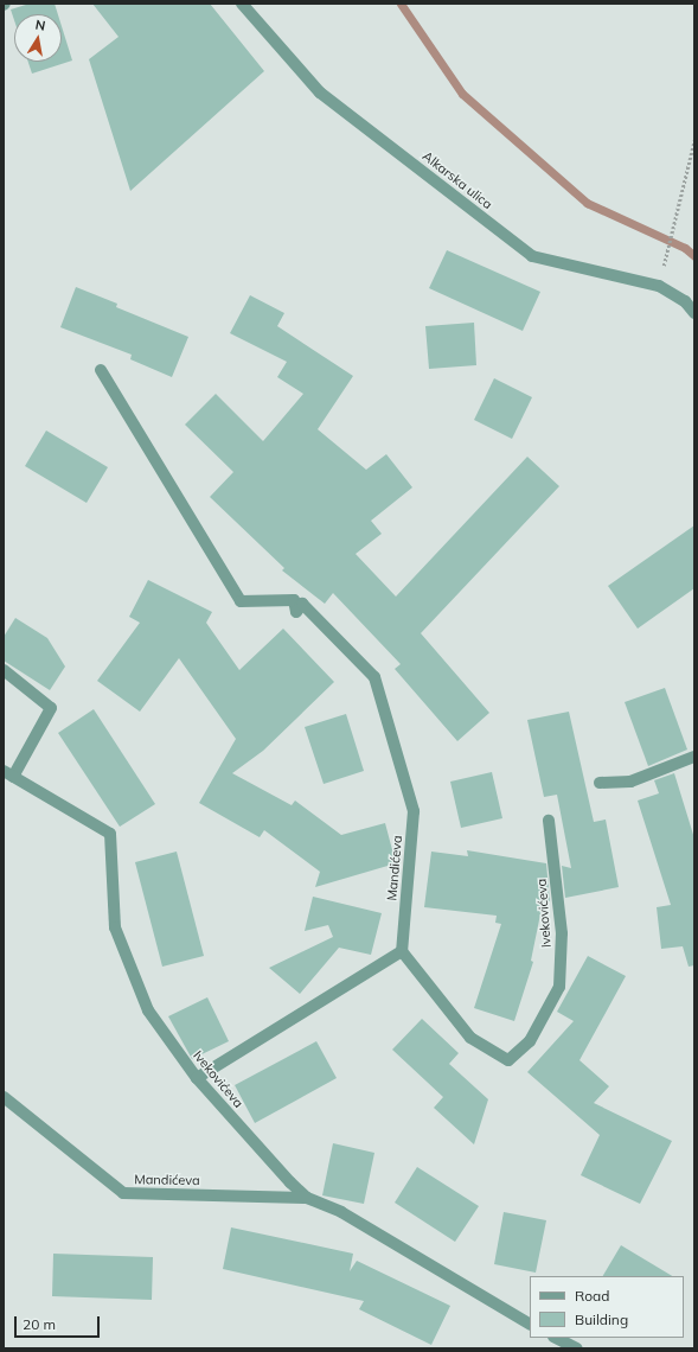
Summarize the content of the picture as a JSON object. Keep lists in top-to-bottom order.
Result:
{
  "streets": {
    "street": ["Alkarska ulica", "Mandićeva", "Ivekovićeva"]
  },
  "crossings": [
    ["Mandićeva", "Ivekovićeva"]
  ],
  "legend": ["Road", "Building"],
  "scale_bar": "20 m",
  "north": "top"
}
